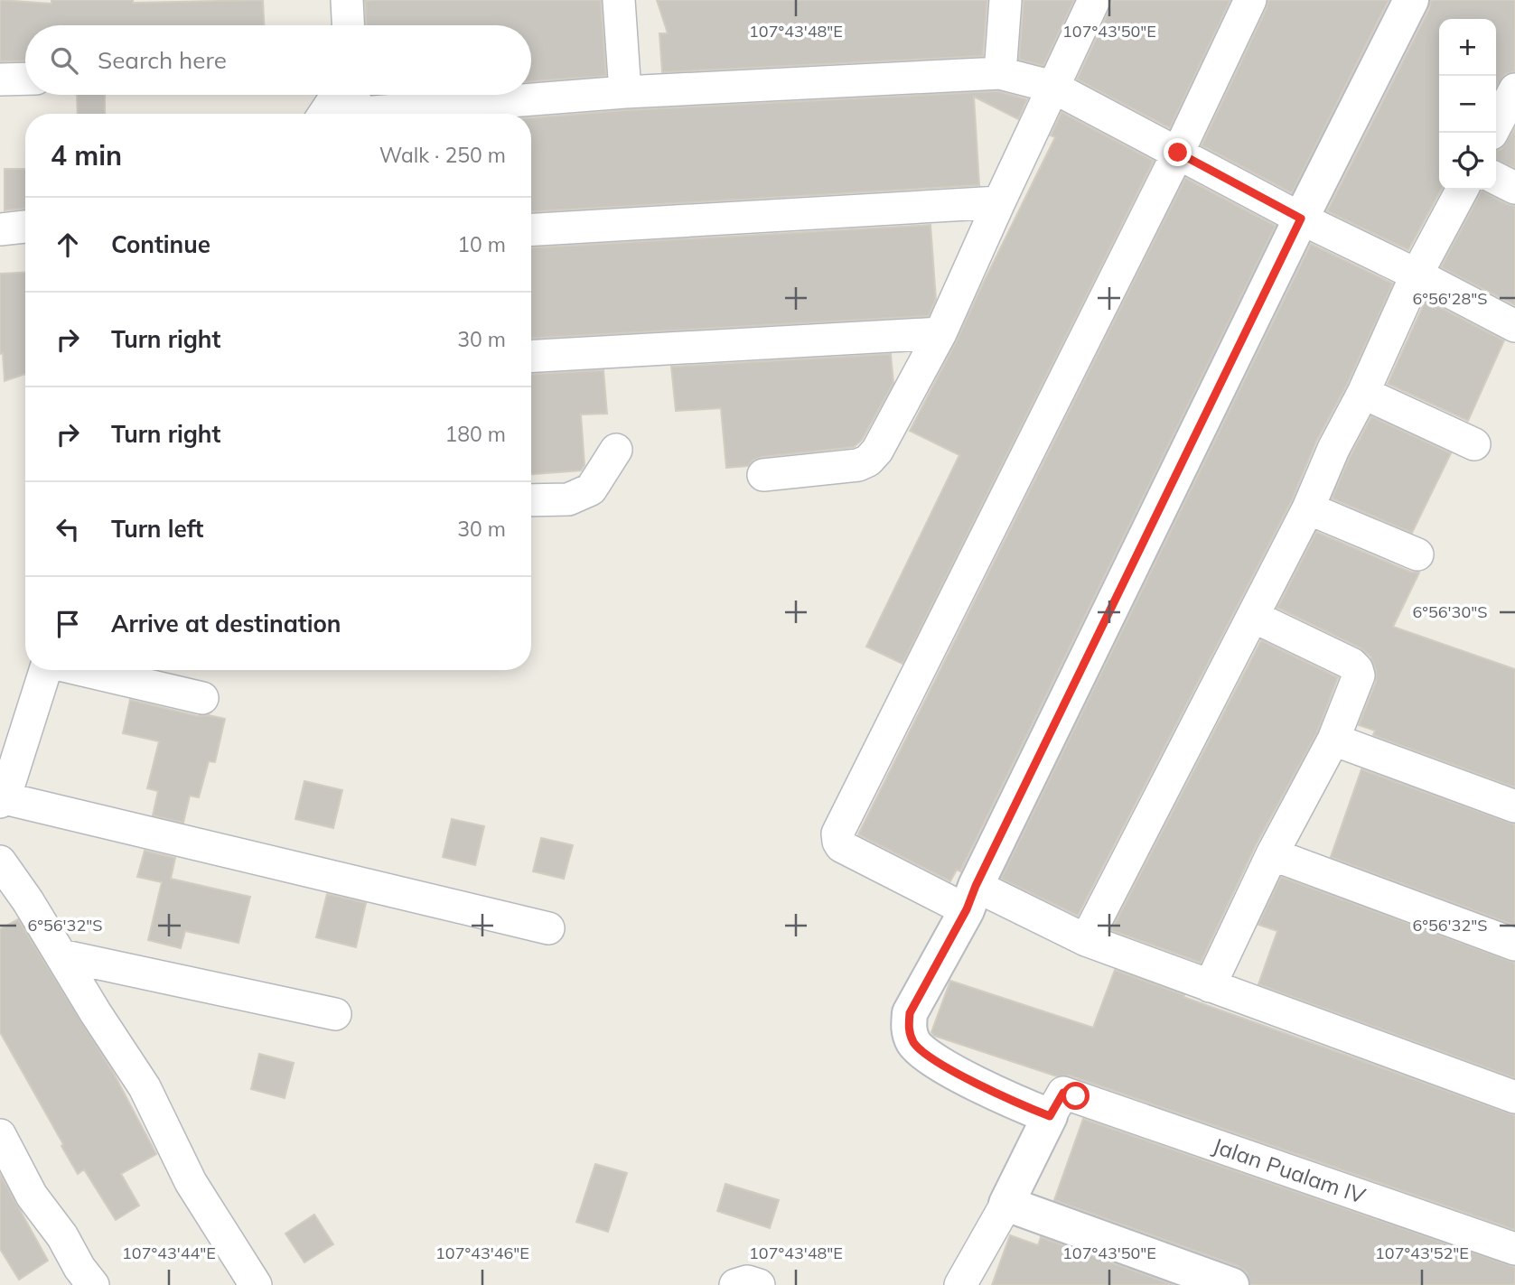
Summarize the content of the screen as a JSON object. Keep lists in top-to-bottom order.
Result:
{
  "streets": {
    "street": ["Jalan Pualam IV"]
  },
  "page": {
    "map_buttons": ["+", "−"],
    "search": "Search here",
    "heading": ["4 min", "Walk · 250 m"],
    "list": [
      ["Continue", "10 m"],
      ["Turn right", "30 m"],
      ["Turn right", "180 m"],
      ["Turn left", "30 m"],
      "Arrive at destination"
    ]
  },
  "coordinates": [
    "107°43'48\"E",
    "107°43'50\"E",
    "6°56'28\"S",
    "6°56'30\"S",
    "6°56'32\"S",
    "107°43'44\"E",
    "107°43'46\"E",
    "107°43'52\"E"
  ]
}
